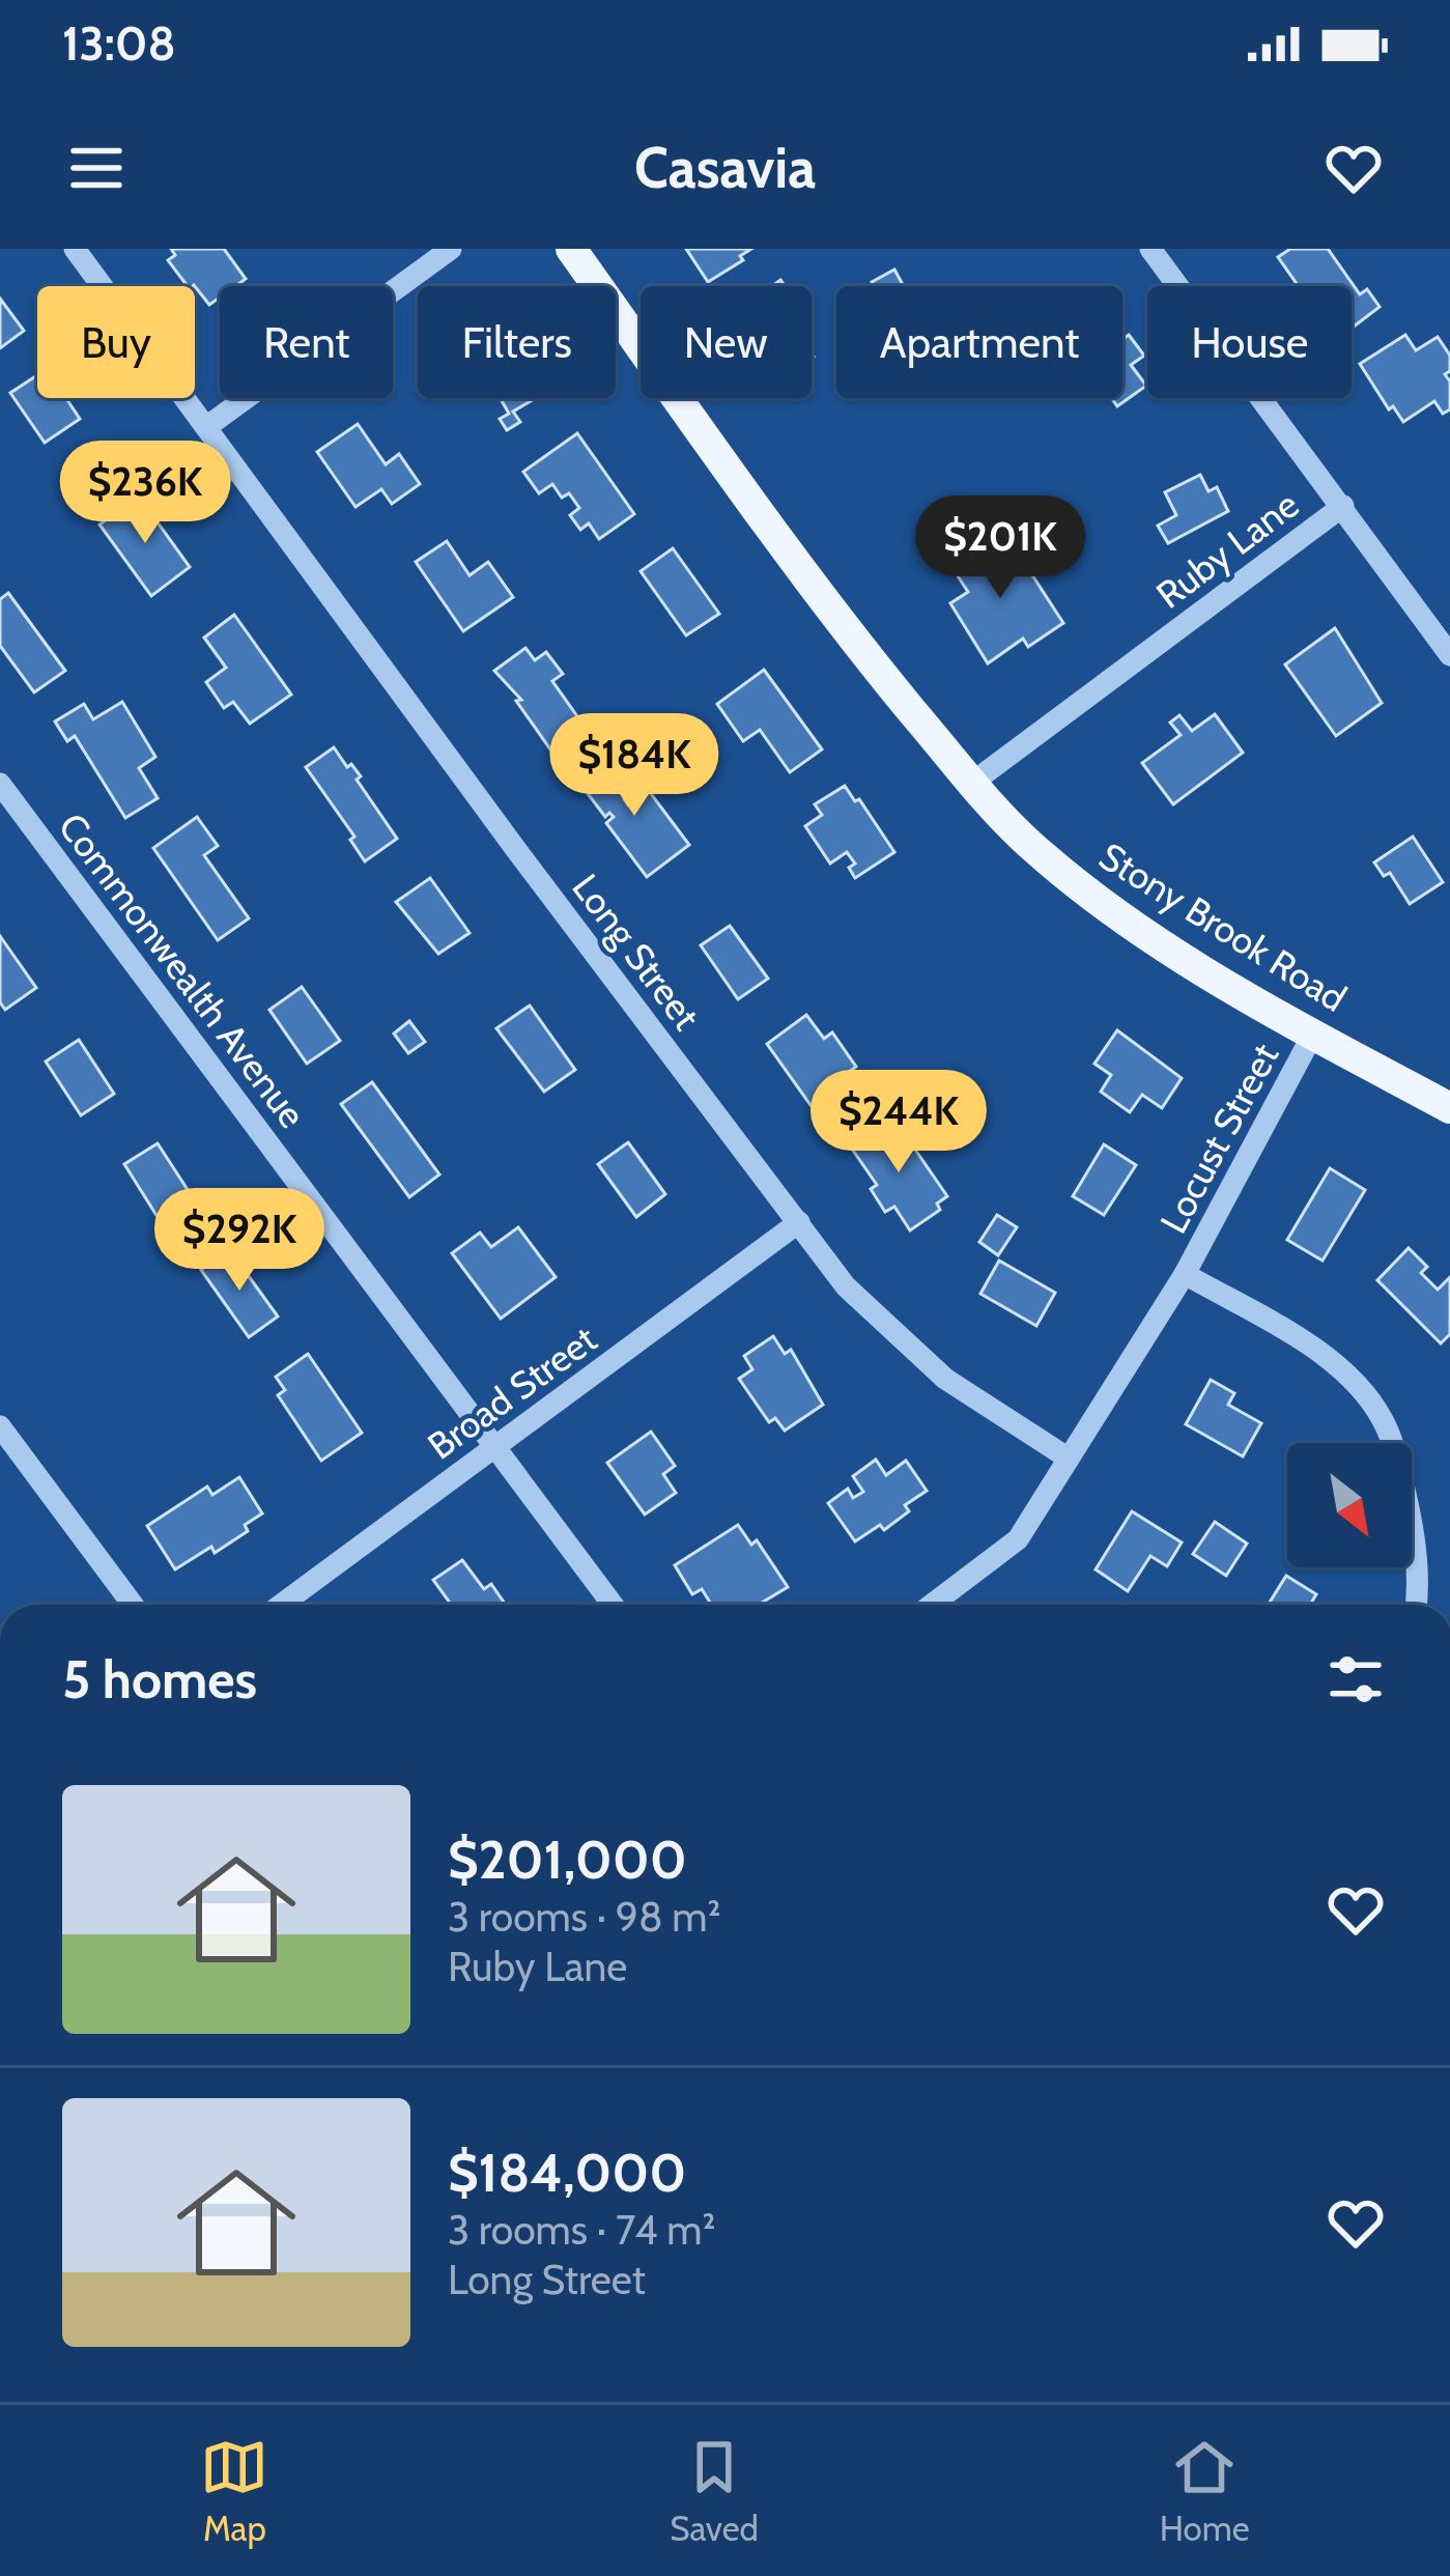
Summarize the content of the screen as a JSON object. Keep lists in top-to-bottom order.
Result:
{
  "streets": {
    "main road": ["Stony Brook Road"],
    "street": [
      "Ruby Lane",
      "Long Street",
      "Commonwealth Avenue",
      "Locust Street",
      "Broad Street"
    ]
  },
  "crossings": [
    ["Ruby Lane", "Stony Brook Road"],
    ["Stony Brook Road", "Locust Street"],
    ["Long Street", "Locust Street"],
    ["Long Street", "Broad Street"],
    ["Commonwealth Avenue", "Broad Street"]
  ],
  "north": "bottom right",
  "page": {
    "status": "13:08",
    "header": "Casavia",
    "chip": [
      "Buy",
      "Rent",
      "Filters",
      "New",
      "Apartment",
      "House"
    ],
    "price": [
      "$236K",
      "$201K",
      "$184K",
      "$244K",
      "$292K"
    ],
    "heading": "5 homes",
    "list": [
      {
        "name": "$201,000",
        "note": "3 rooms · 98 m² · Ruby Lane"
      },
      {
        "name": "$184,000",
        "note": "3 rooms · 74 m² · Long Street"
      }
    ],
    "tabs": ["Map", "Saved", "Home"]
  }
}
